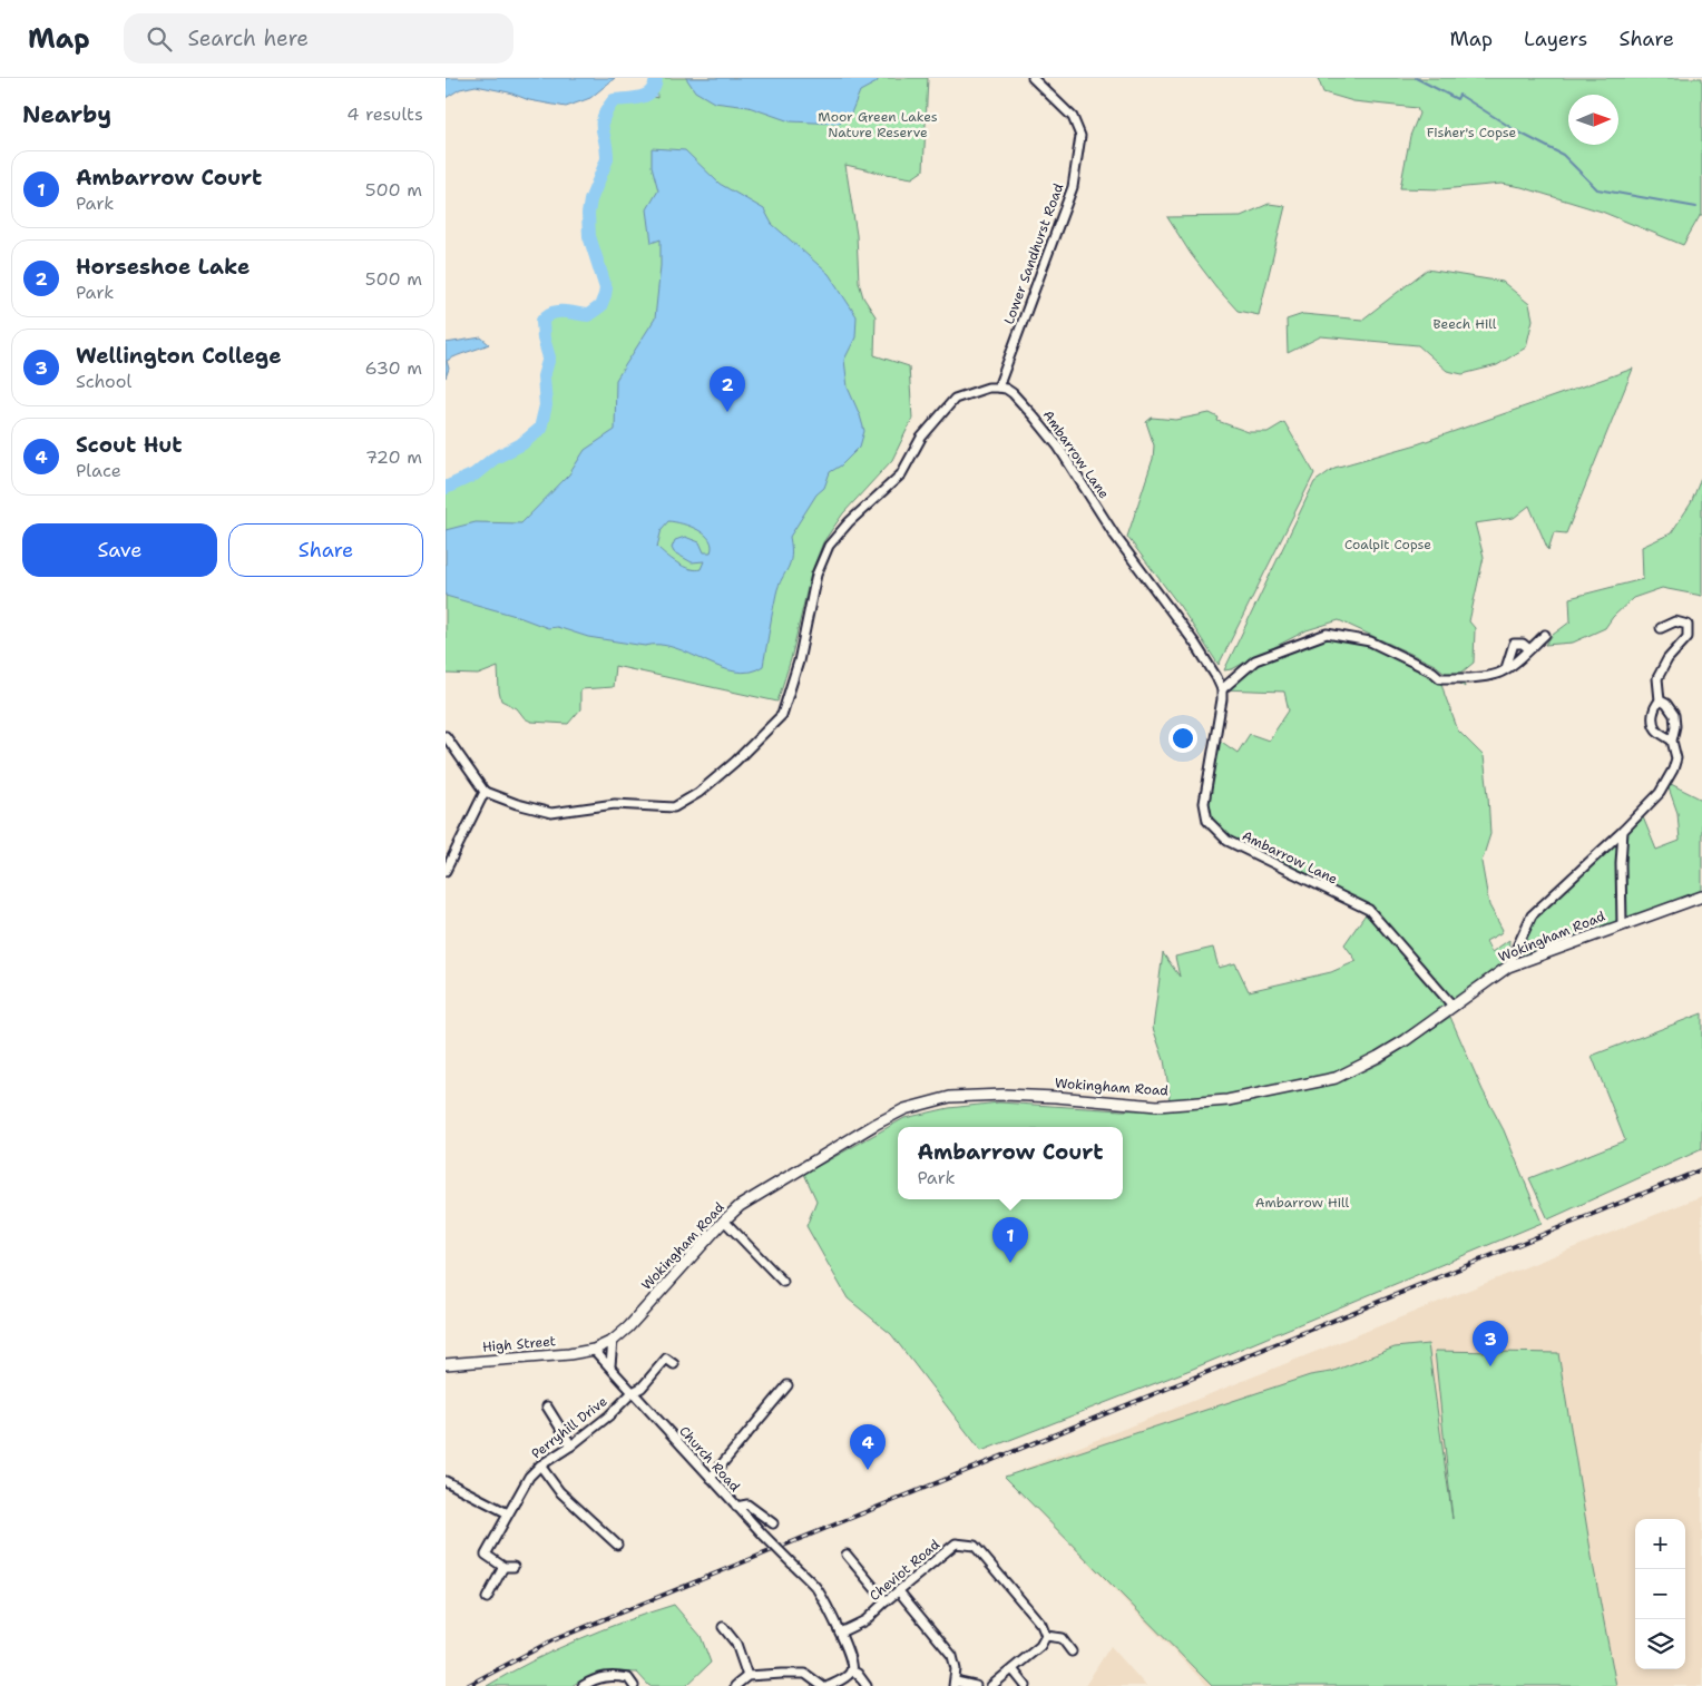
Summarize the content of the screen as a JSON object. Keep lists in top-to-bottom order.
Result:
{
  "streets": {
    "main road": ["Wokingham Road", "High Street"],
    "street": [
      "Lower Sandhurst Road",
      "Ambarrow Lane",
      "Perryhill Drive",
      "Church Road",
      "Cheviot Road"
    ]
  },
  "crossings": [
    ["Lower Sandhurst Road", "Ambarrow Lane"],
    ["Ambarrow Lane", "Wokingham Road"],
    ["Wokingham Road", "High Street"],
    ["Wokingham Road", "Church Road"],
    ["High Street", "Church Road"],
    ["Perryhill Drive", "Church Road"],
    ["Church Road", "Cheviot Road"]
  ],
  "parks": [
    "Moor Green Lakes Nature Reserve",
    "Fisher's Copse",
    "Beech Hill",
    "Coalpit Copse",
    "Ambarrow Hill"
  ],
  "north": "right",
  "page": {
    "header": "Map",
    "search": "Search here",
    "nav": ["Map", "Layers", "Share"],
    "heading": ["Nearby", "4 results"],
    "list": [
      {
        "mark": "1",
        "name": "Ambarrow Court",
        "note": "Park",
        "value": "500 m"
      },
      {
        "mark": "2",
        "name": "Horseshoe Lake",
        "note": "Park",
        "value": "500 m"
      },
      {
        "mark": "3",
        "name": "Wellington College",
        "note": "School",
        "value": "630 m"
      },
      {
        "mark": "4",
        "name": "Scout Hut",
        "note": "Place",
        "value": "720 m"
      }
    ],
    "pins": [
      "2",
      "1",
      "3",
      "4"
    ],
    "buttons": ["Save", "Share"],
    "popup": ["Ambarrow Court", "Park"],
    "map_buttons": ["+", "−"]
  }
}
